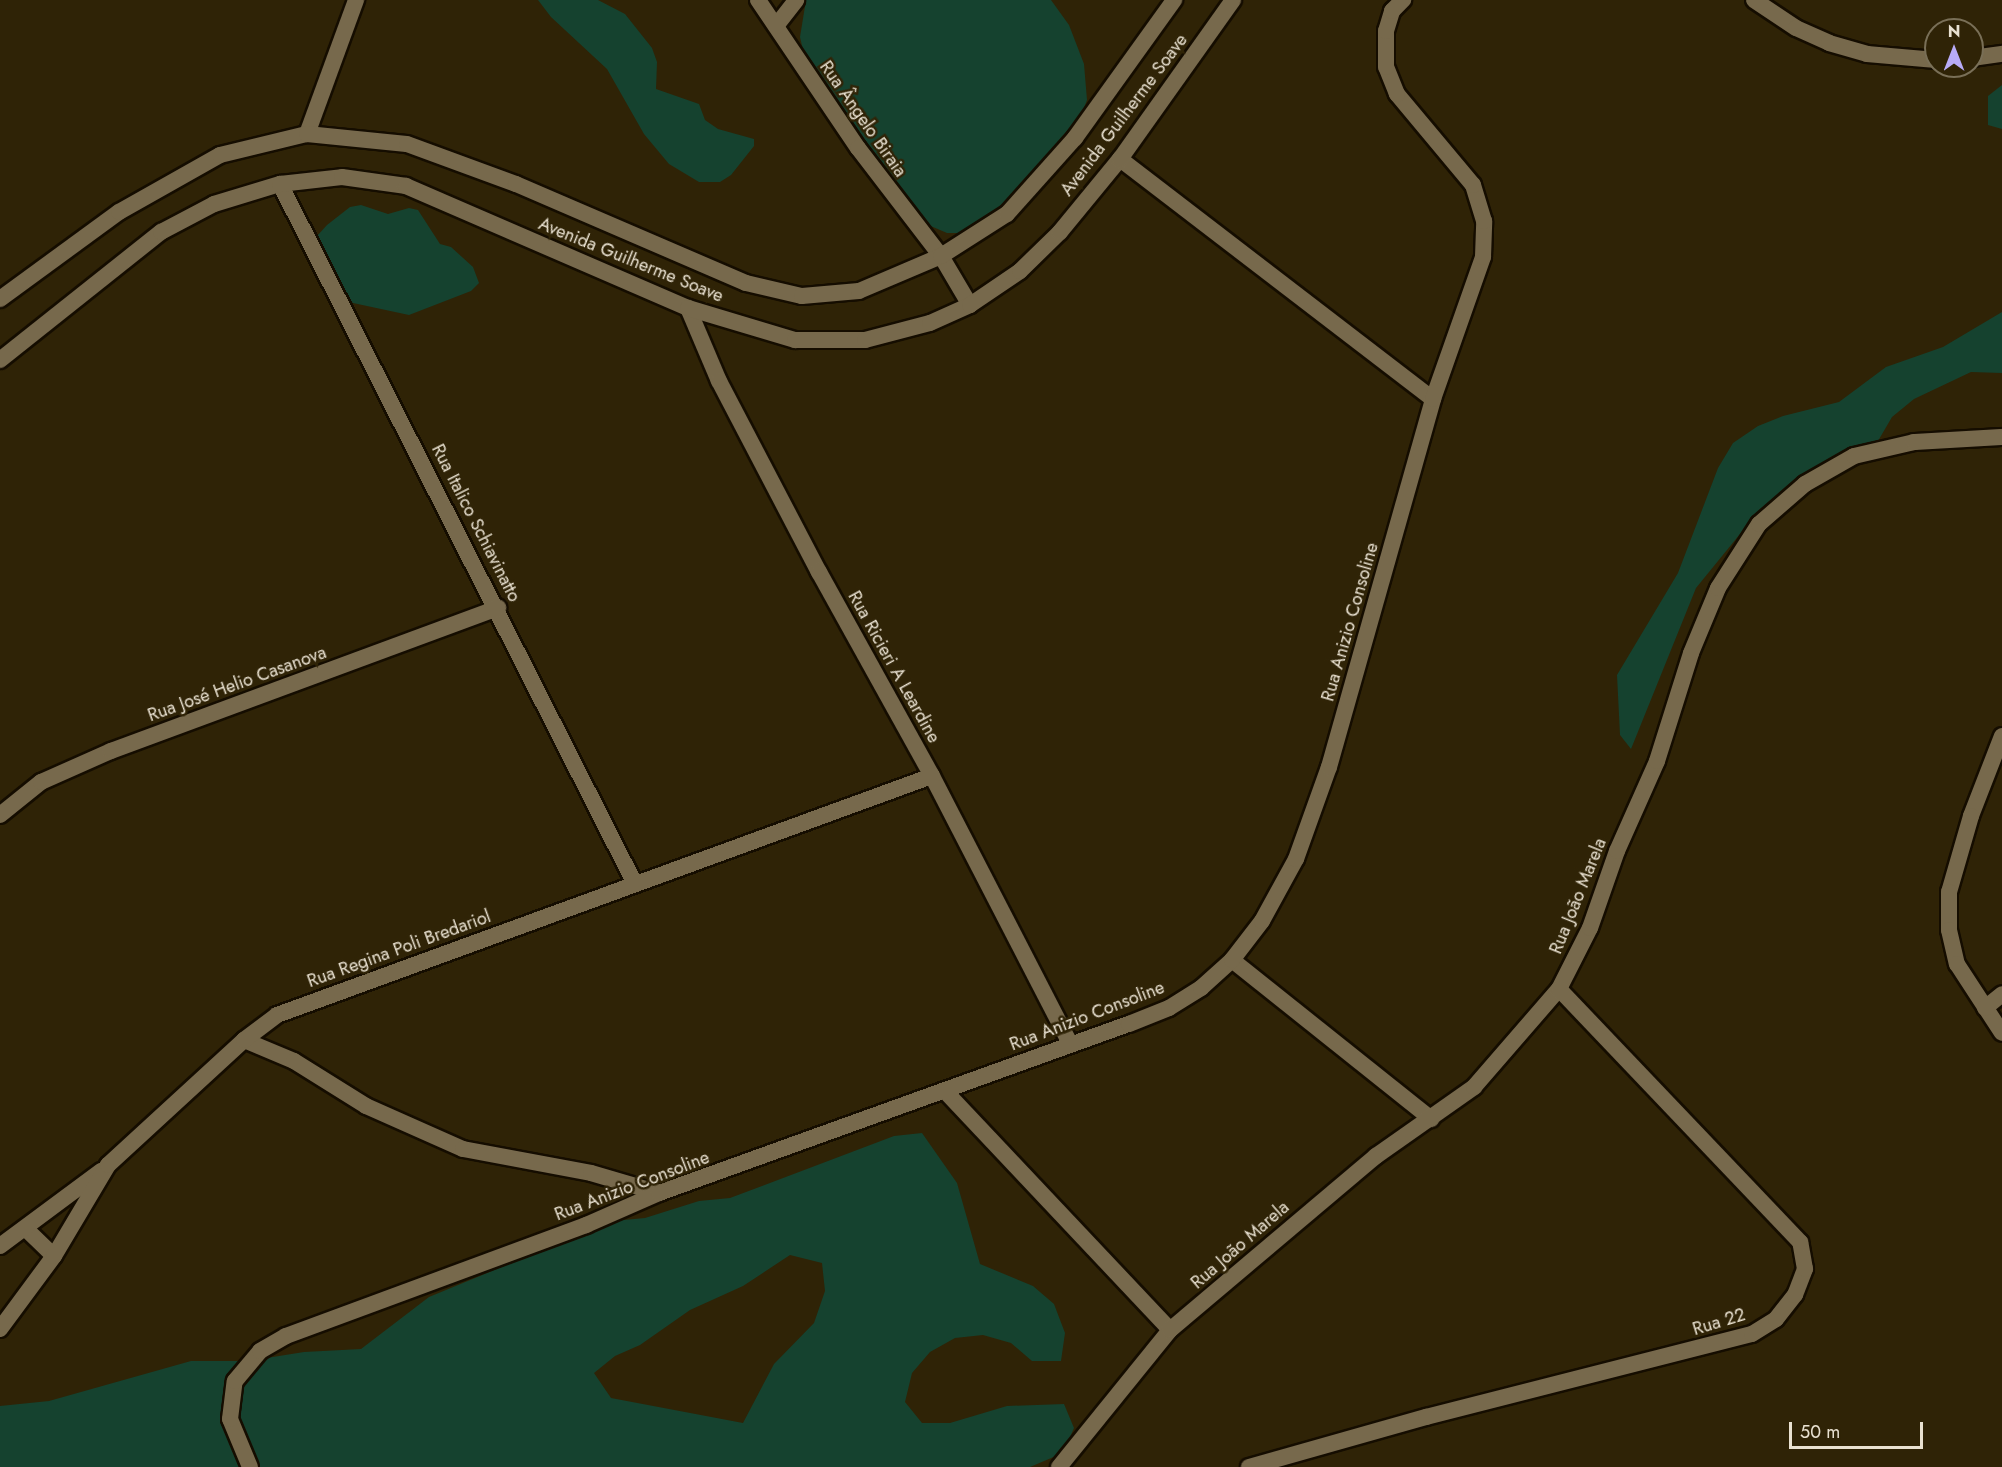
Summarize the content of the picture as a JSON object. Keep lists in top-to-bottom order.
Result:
{
  "streets": {
    "street": [
      "Avenida Guilherme Soave",
      "Rua Ângelo Biraia",
      "Rua Italico Schiavinatto",
      "Rua Anizio Consoline",
      "Rua Ricieri A Leardine",
      "Rua José Helio Casanova",
      "Rua João Marela",
      "Rua Regina Poli Bredariol",
      "Rua 22"
    ]
  },
  "crossings": [
    ["Avenida Guilherme Soave", "Rua Ângelo Biraia"],
    ["Avenida Guilherme Soave", "Rua Italico Schiavinatto"],
    ["Avenida Guilherme Soave", "Rua Ricieri A Leardine"],
    ["Rua Italico Schiavinatto", "Rua José Helio Casanova"],
    ["Rua Italico Schiavinatto", "Rua Regina Poli Bredariol"],
    ["Rua Anizio Consoline", "Rua Ricieri A Leardine"],
    ["Rua Ricieri A Leardine", "Rua Regina Poli Bredariol"],
    ["Rua João Marela", "Rua 22"]
  ],
  "scale_bar": "50 m",
  "north": "top"
}
